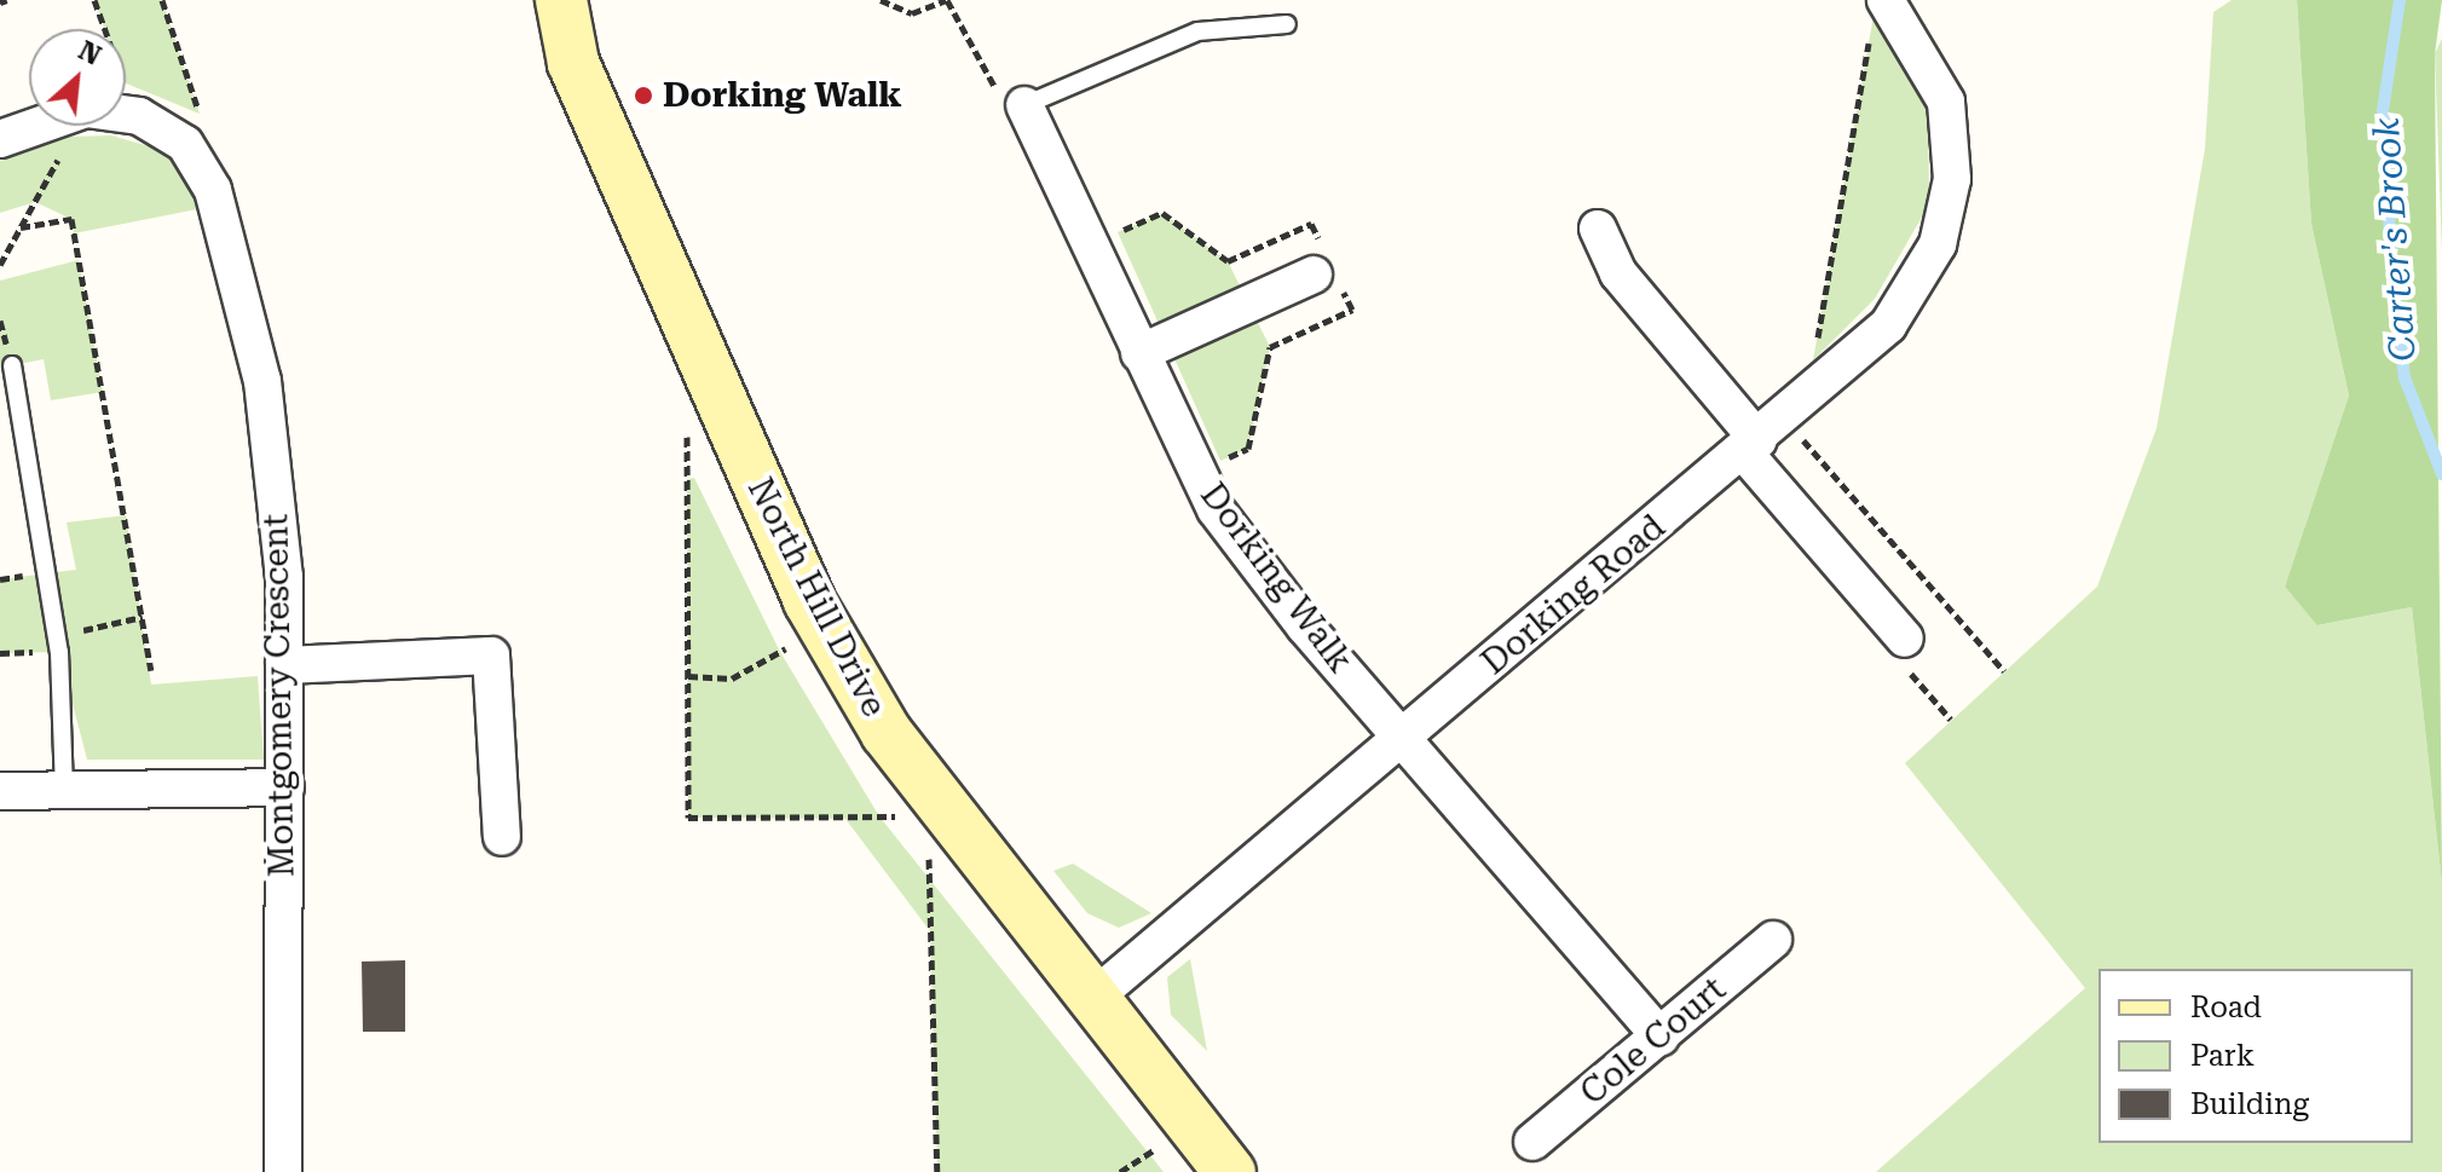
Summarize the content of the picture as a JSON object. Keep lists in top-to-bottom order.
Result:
{
  "streets": {
    "street": [
      "Dorking Walk",
      "Dorking Road",
      "North Hill Drive",
      "Montgomery Crescent",
      "Cole Court"
    ]
  },
  "crossings": [
    ["Dorking Walk", "Dorking Road"],
    ["Dorking Road", "North Hill Drive"]
  ],
  "water": ["Carter's Brook"],
  "places": ["Dorking Walk"],
  "legend": ["Road", "Park", "Building"],
  "north": "top right"
}
